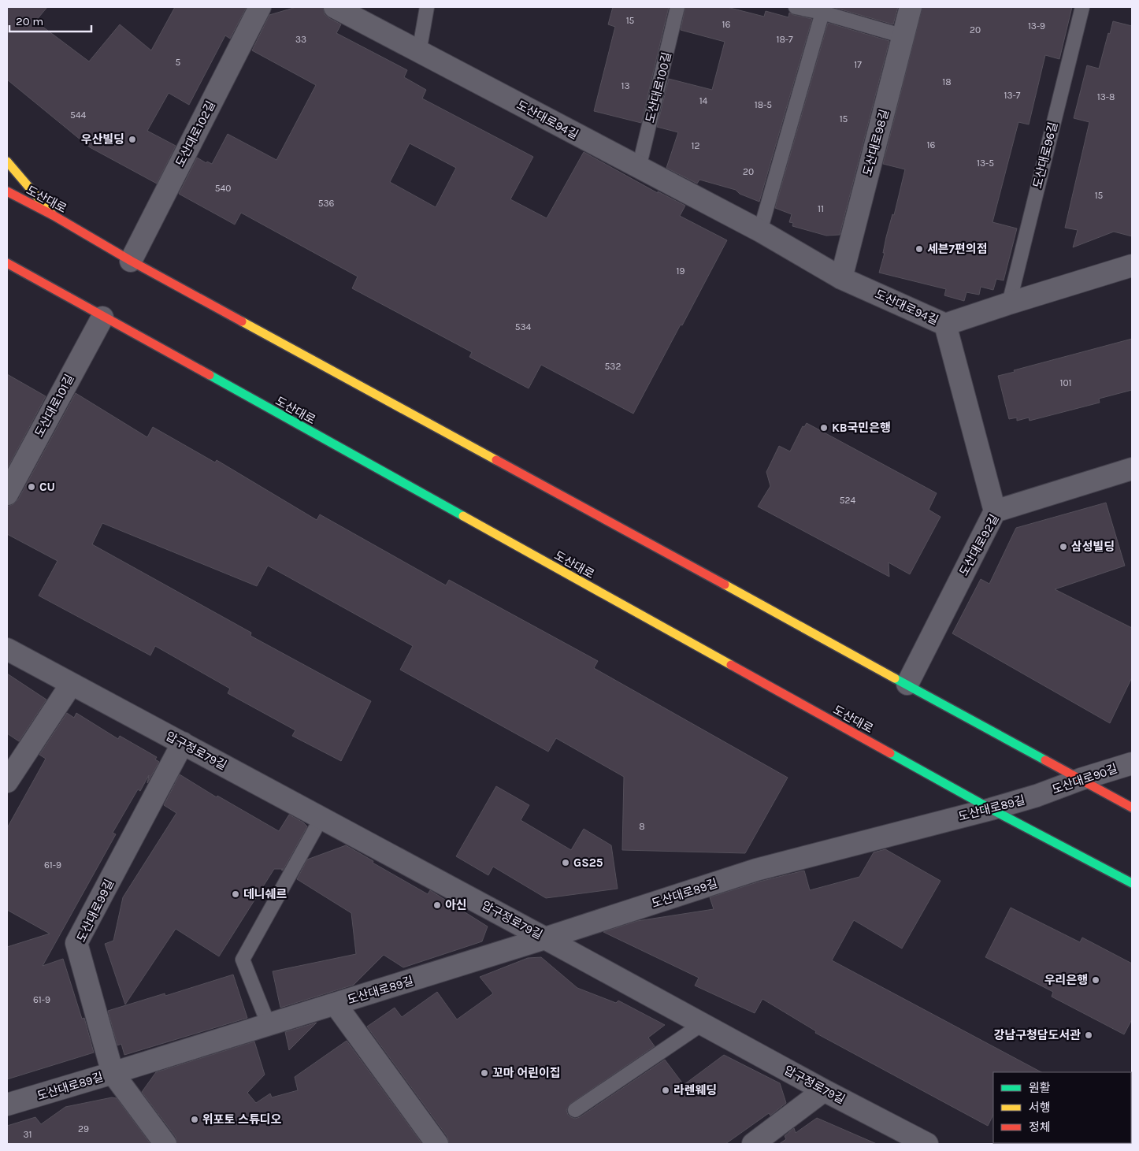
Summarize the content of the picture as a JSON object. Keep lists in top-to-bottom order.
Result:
{
  "streets": {
    "main road": ["도산대로"],
    "street": [
      "도산대로94길",
      "도산대로102길",
      "도산대로98길",
      "도산대로101길",
      "도산대로92길",
      "압구정로79길",
      "도산대로90길",
      "도산대로89길",
      "도산대로99길"
    ],
    "lane": ["도산대로100길", "도산대로96길"]
  },
  "crossings": [
    ["도산대로100길", "도산대로94길"],
    ["도산대로94길", "도산대로98길"],
    ["도산대로94길", "도산대로92길"],
    ["도산대로102길", "도산대로"],
    ["도산대로", "도산대로101길"],
    ["도산대로", "도산대로92길"],
    ["도산대로", "도산대로90길"],
    ["도산대로", "도산대로89길"],
    ["압구정로79길", "도산대로89길"],
    ["압구정로79길", "도산대로99길"],
    ["도산대로90길", "도산대로89길"],
    ["도산대로89길", "도산대로99길"]
  ],
  "places": [
    "우산빌딩",
    "세븐7편의점",
    "KB국민은행",
    "CU",
    "삼성빌딩",
    "GS25",
    "데니쉐르",
    "아신",
    "우리은행",
    "강남구청담도서관",
    "꼬마 어린이집",
    "라렌웨딩",
    "위포토 스튜디오"
  ],
  "house_numbers": [
    "15",
    "16",
    "13-9",
    "20",
    "33",
    "18-7",
    "5",
    "17",
    "18",
    "13",
    "13-7",
    "13-8",
    "14",
    "18-5",
    "544",
    "15",
    "16",
    "12",
    "13-5",
    "20",
    "540",
    "15",
    "536",
    "11",
    "19",
    "534",
    "532",
    "101",
    "524",
    "8",
    "61-9",
    "61-9",
    "29",
    "31"
  ],
  "legend": ["원활", "서행", "정체"],
  "scale_bar": "20 m"
}
